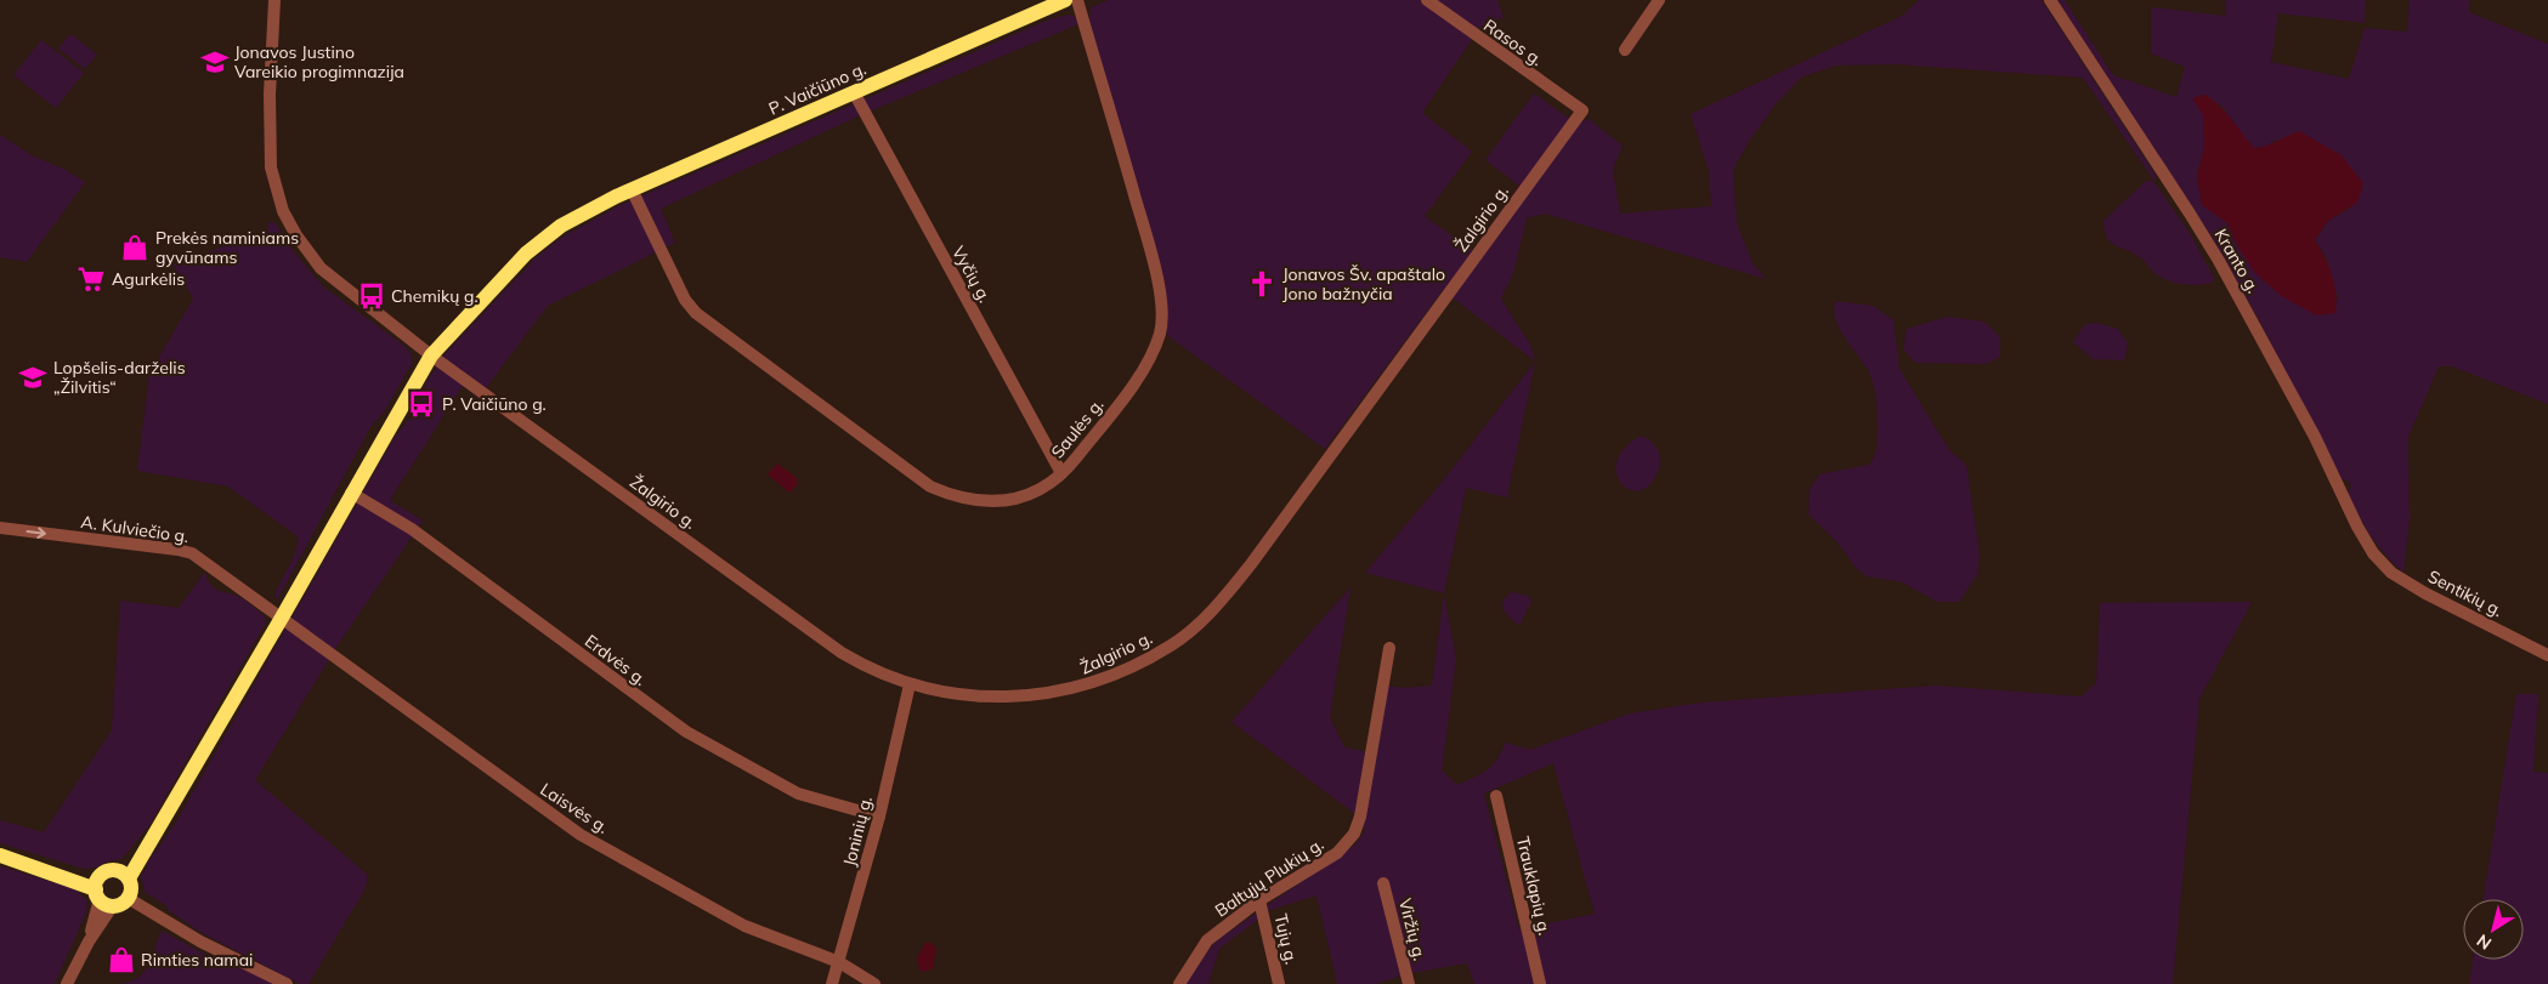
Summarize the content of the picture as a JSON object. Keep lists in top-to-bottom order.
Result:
{
  "streets": {
    "main road": ["P. Vaičiūno g."],
    "street": [
      "Rasos g.",
      "Žalgirio g.",
      "Kranto g.",
      "Vyčių g.",
      "Saulės g.",
      "A. Kulviečio g.",
      "Sentikių g.",
      "Erdvės g.",
      "Laisvės g.",
      "Joninių g.",
      "Baltųjų Plukių g.",
      "Trauklapių g.",
      "Viržių g.",
      "Tujų g."
    ]
  },
  "crossings": [
    ["Rasos g.", "Žalgirio g."],
    ["P. Vaičiūno g.", "Žalgirio g."],
    ["P. Vaičiūno g.", "Vyčių g."],
    ["P. Vaičiūno g.", "Saulės g."],
    ["P. Vaičiūno g.", "A. Kulviečio g."],
    ["P. Vaičiūno g.", "Erdvės g."],
    ["P. Vaičiūno g.", "Laisvės g."],
    ["Žalgirio g.", "Joninių g."],
    ["Kranto g.", "Sentikių g."],
    ["Vyčių g.", "Saulės g."],
    ["A. Kulviečio g.", "Laisvės g."],
    ["Erdvės g.", "Joninių g."],
    ["Laisvės g.", "Joninių g."],
    ["Baltųjų Plukių g.", "Tujų g."]
  ],
  "one_way": ["A. Kulviečio g."],
  "places": {
    "school or university": ["Jonavos Justino Vareikio progimnazija", "Lopšelis-darželis „Žilvitis“"],
    "shop": ["Prekės naminiams gyvūnams", "Rimties namai"],
    "supermarket": ["Agurkėlis"],
    "church": ["Jonavos Šv. apaštalo Jono bažnyčia"],
    "bus stop": ["Chemikų g.", "P. Vaičiūno g."]
  },
  "north": "bottom left"
}
